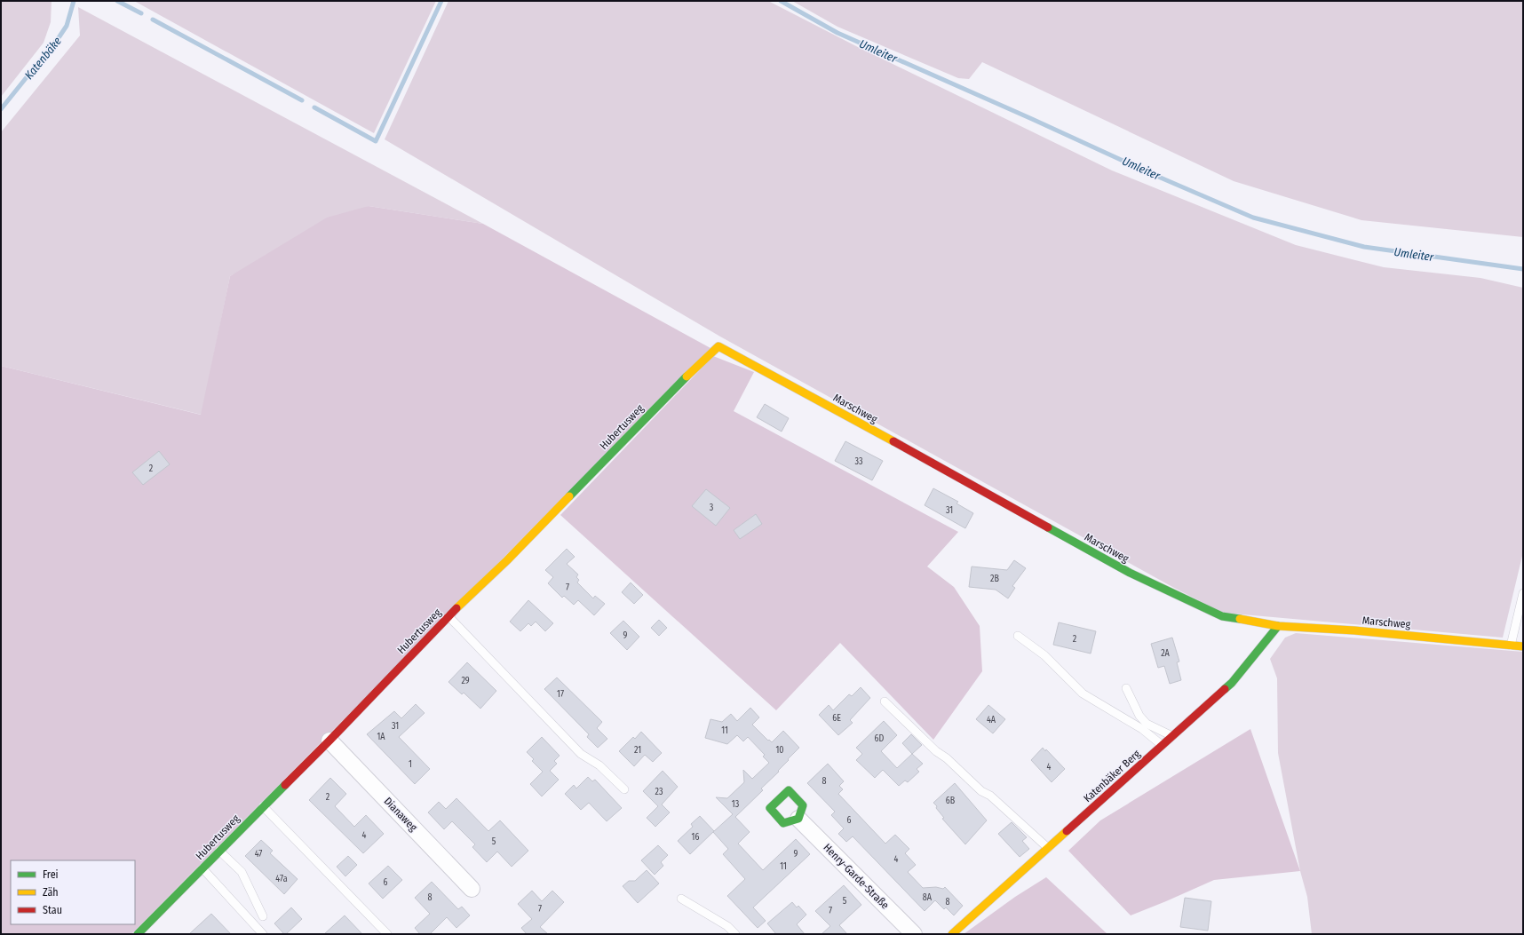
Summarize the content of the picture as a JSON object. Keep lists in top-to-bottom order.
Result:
{
  "streets": {
    "street": [
      "Marschweg",
      "Hubertusweg",
      "Katenbäker Berg",
      "Dianaweg",
      "Henry-Garde-Straße"
    ]
  },
  "crossings": [
    ["Marschweg", "Hubertusweg"],
    ["Marschweg", "Katenbäker Berg"],
    ["Hubertusweg", "Dianaweg"]
  ],
  "water": ["Umleiter", "Katenbäke"],
  "house_numbers": [
    "33",
    "2",
    "3",
    "31",
    "2B",
    "7",
    "9",
    "2",
    "2A",
    "29",
    "17",
    "6E",
    "4A",
    "31",
    "11",
    "1A",
    "6D",
    "21",
    "10",
    "1",
    "4",
    "8",
    "23",
    "2",
    "6B",
    "13",
    "6",
    "4",
    "16",
    "5",
    "47",
    "9",
    "4",
    "11",
    "47a",
    "6",
    "8",
    "8A",
    "5",
    "8",
    "7",
    "7"
  ],
  "legend": ["Frei", "Zäh", "Stau"]
}
